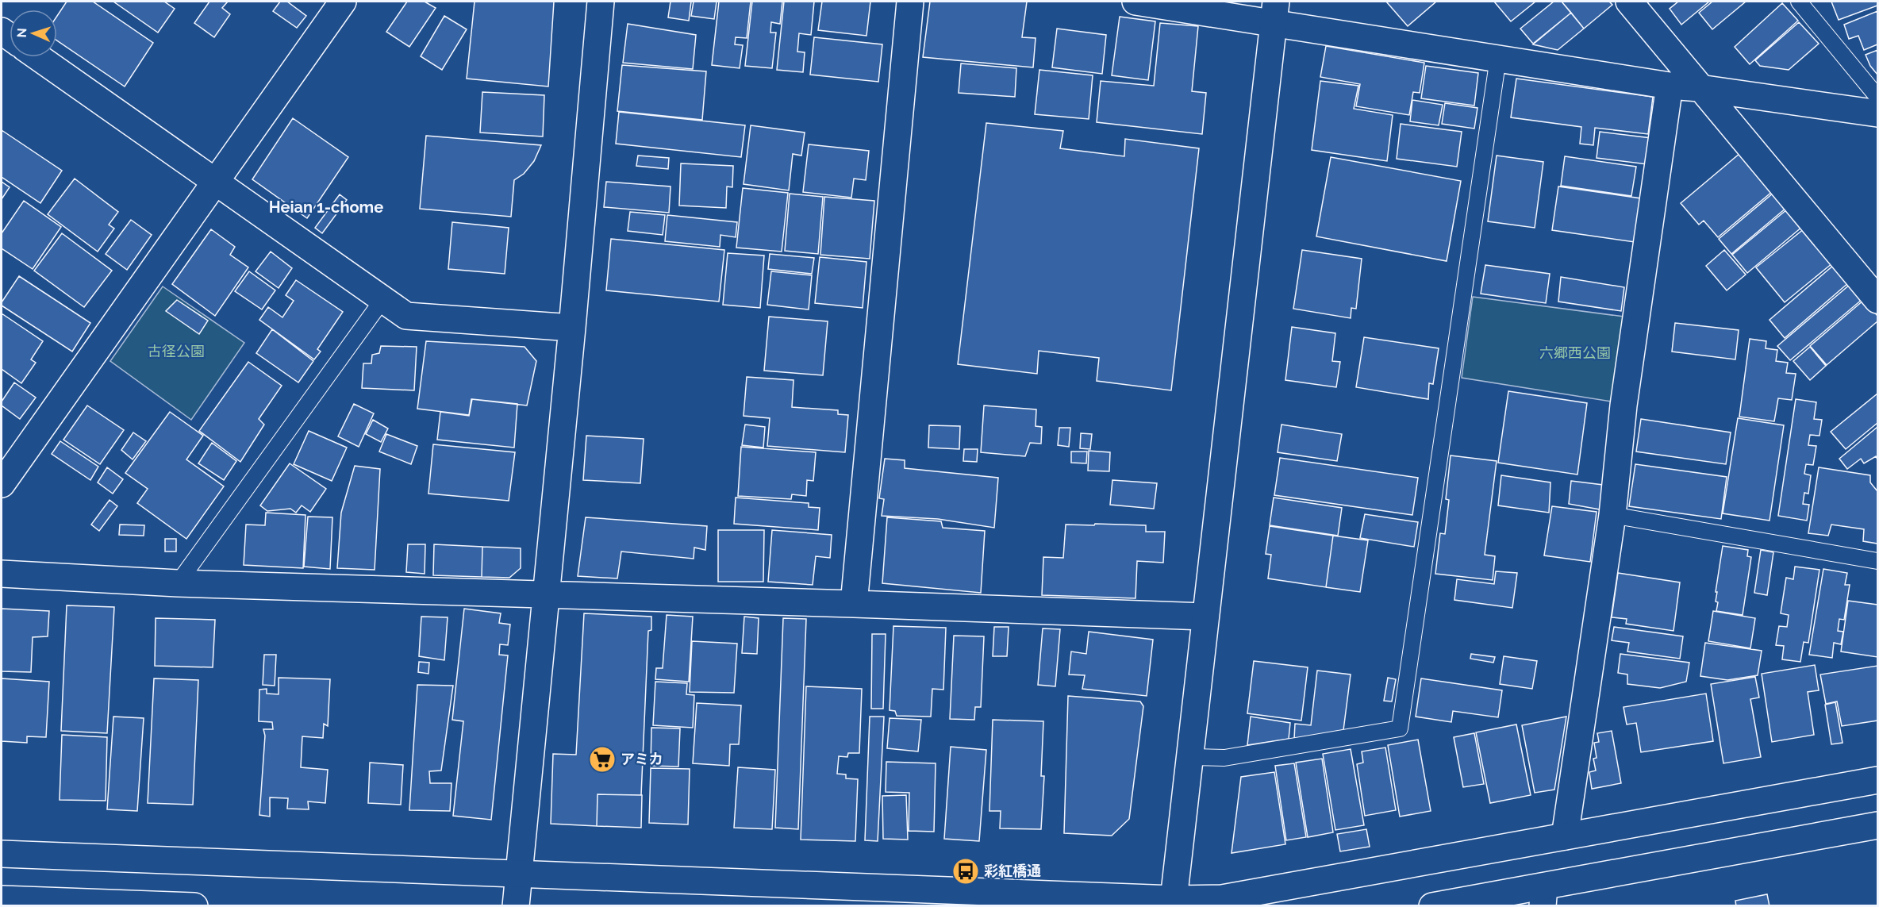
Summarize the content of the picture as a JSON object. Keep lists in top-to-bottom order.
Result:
{
  "districts": ["Heian 1-chome"],
  "parks": ["古径公園", "六郷西公園"],
  "places": {
    "supermarket": ["アミカ"],
    "bus stop": ["彩紅橋通"]
  },
  "north": "left"
}
